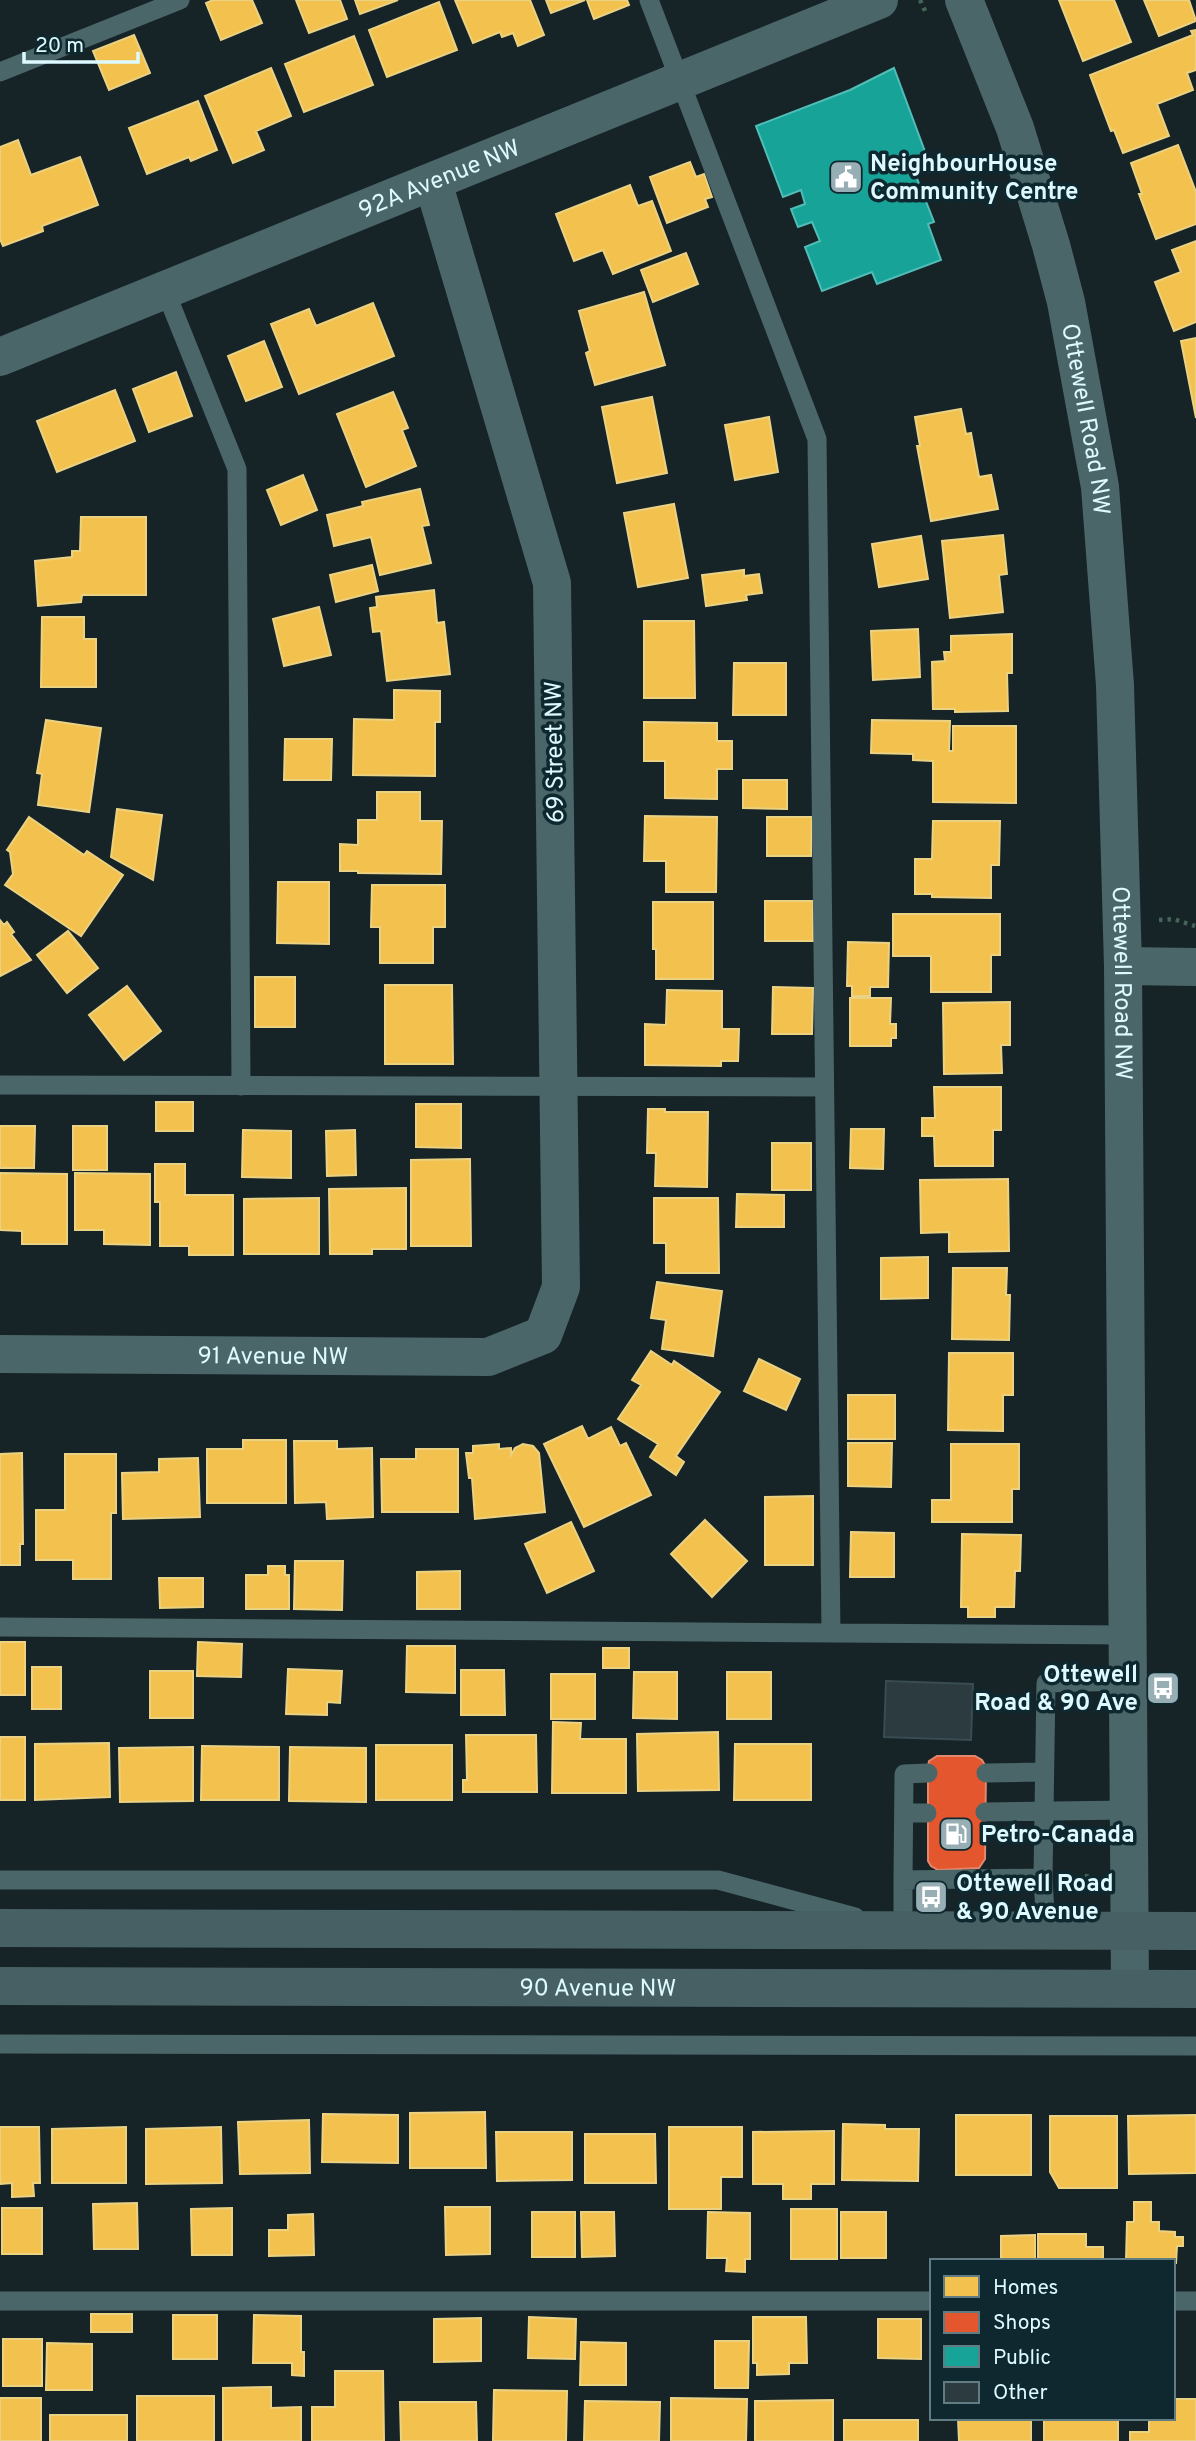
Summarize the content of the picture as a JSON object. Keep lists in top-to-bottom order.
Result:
{
  "streets": {
    "main road": ["90 Avenue NW"],
    "street": [
      "92A Avenue NW",
      "Ottewell Road NW",
      "69 Street NW",
      "91 Avenue NW"
    ]
  },
  "crossings": [
    ["92A Avenue NW", "69 Street NW"],
    ["Ottewell Road NW", "90 Avenue NW"],
    ["69 Street NW", "91 Avenue NW"]
  ],
  "places": {
    "public building": ["NeighbourHouse Community Centre"],
    "bus stop": ["Ottewell Road & 90 Ave", "Ottewell Road & 90 Avenue"],
    "fuel station": ["Petro-Canada"]
  },
  "legend": [
    "Homes",
    "Shops",
    "Public",
    "Other"
  ],
  "scale_bar": "20 m"
}
